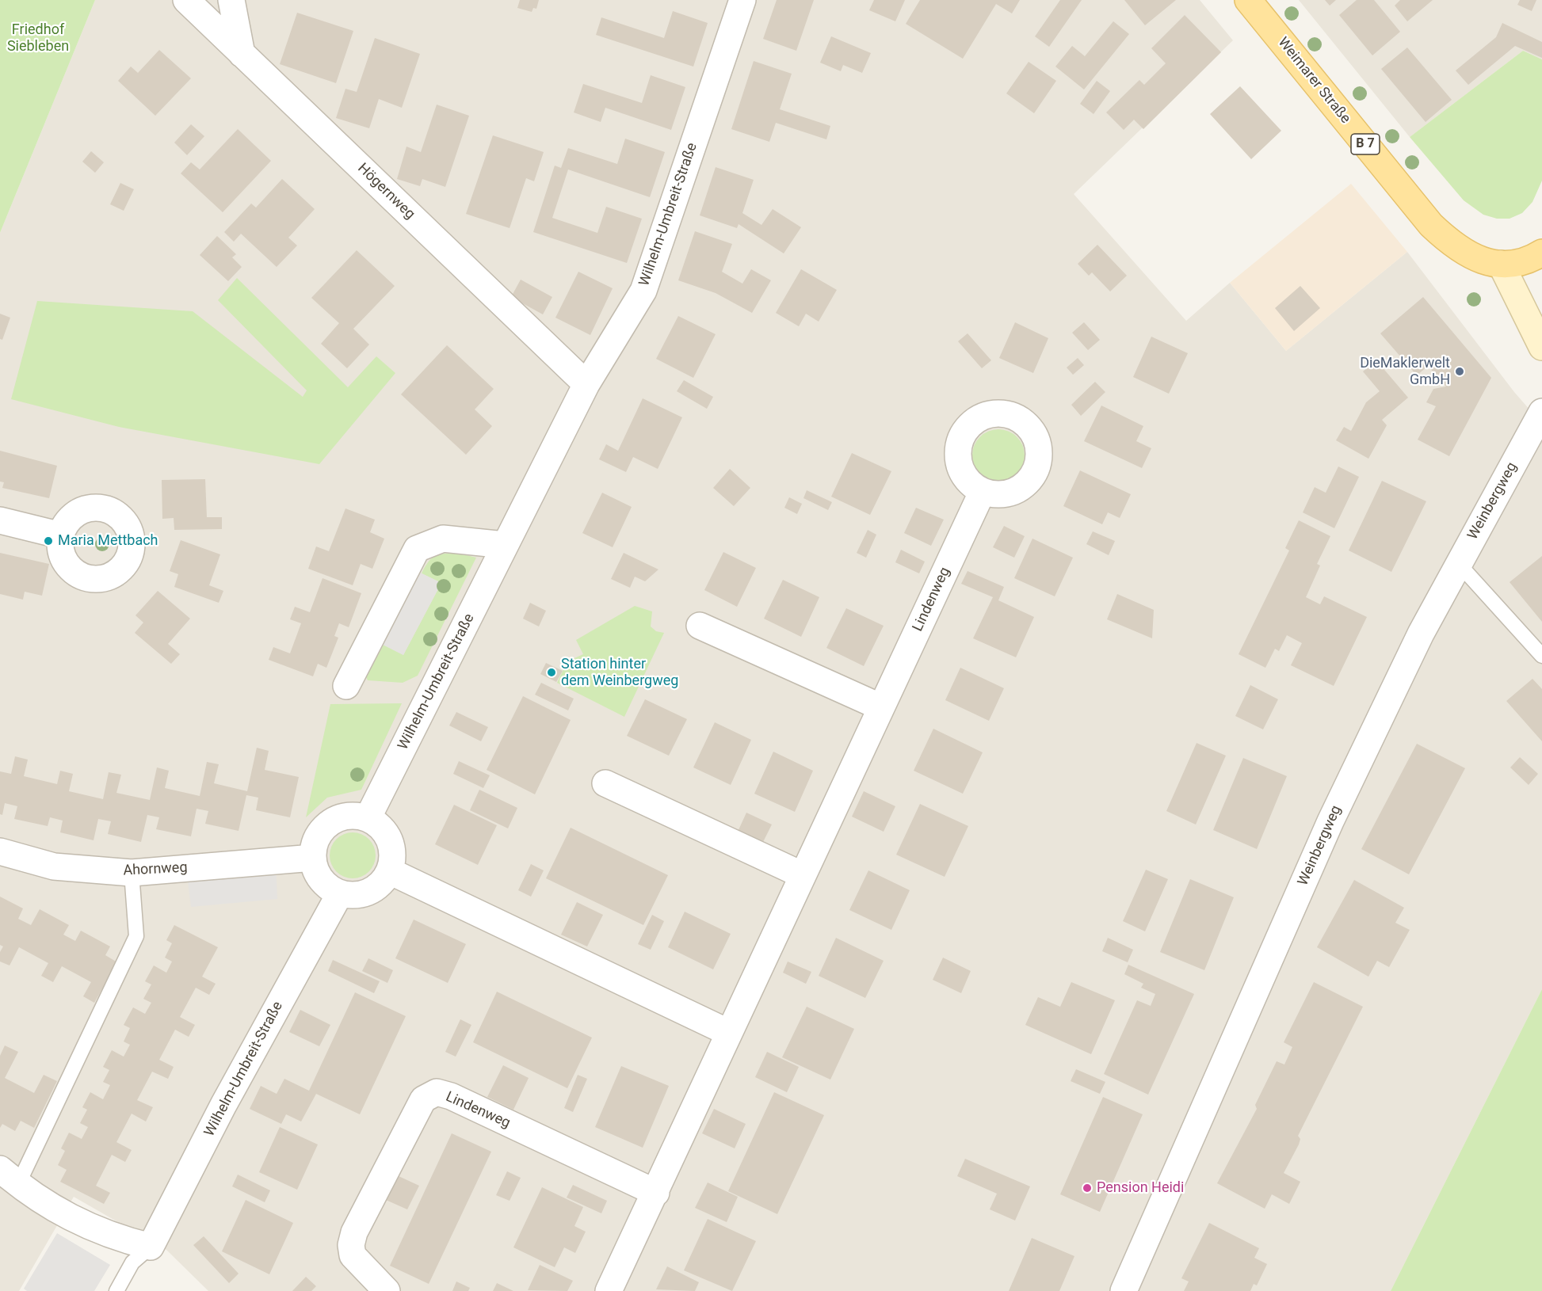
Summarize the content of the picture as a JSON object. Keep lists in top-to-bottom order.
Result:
{
  "streets": {
    "main road": ["Weimarer Straße", "B 7"],
    "street": [
      "Högernweg",
      "Wilhelm-Umbreit-Straße",
      "Weinbergweg",
      "Lindenweg",
      "Ahornweg"
    ]
  },
  "crossings": [
    ["Weimarer Straße", "B 7"],
    ["Högernweg", "Wilhelm-Umbreit-Straße"],
    ["Wilhelm-Umbreit-Straße", "Ahornweg"]
  ],
  "parks": ["Friedhof Siebleben"],
  "places": [
    "DieMaklerwelt GmbH",
    "Maria Mettbach",
    "Station hinter dem Weinbergweg",
    "Pension Heidi"
  ]
}
